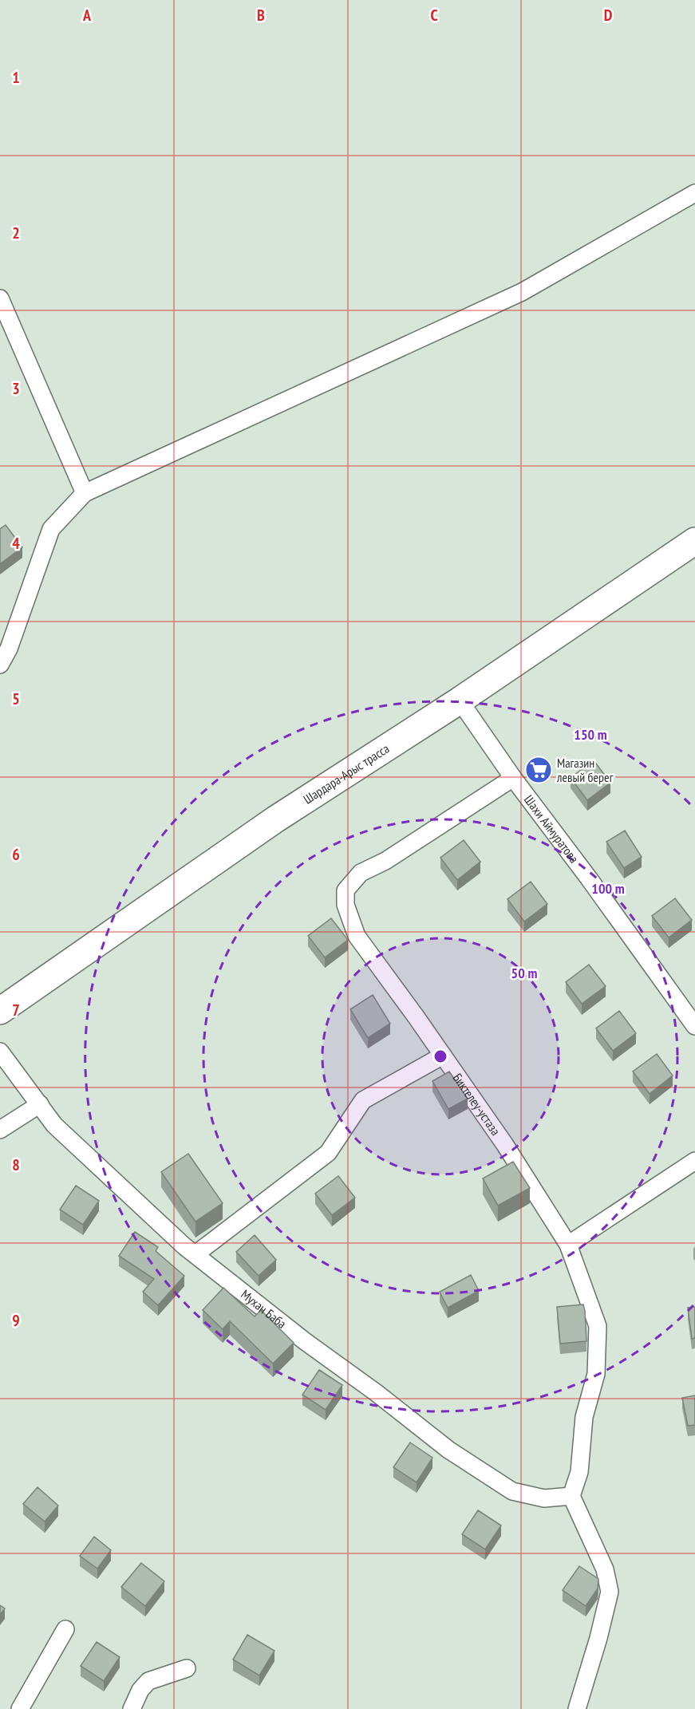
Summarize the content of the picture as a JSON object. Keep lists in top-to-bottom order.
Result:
{
  "streets": {
    "main road": ["Шардара-Арыс трасса"],
    "street": ["Шахи Аймуратова", "Биктелеу-устаза", "Мухан Баба"]
  },
  "crossings": [
    ["Шардара-Арыс трасса", "Шахи Аймуратова"],
    ["Шахи Аймуратова", "Биктелеу-устаза"],
    ["Биктелеу-устаза", "Мухан Баба"]
  ],
  "places": {
    "supermarket": ["Магазин левый берег"]
  },
  "grid": {
    "columns": [
      "A",
      "B",
      "C",
      "D"
    ],
    "rows": [
      "1",
      "2",
      "3",
      "4",
      "5",
      "6",
      "7",
      "8",
      "9"
    ]
  },
  "rings": ["150 m", "100 m", "50 m"]
}
